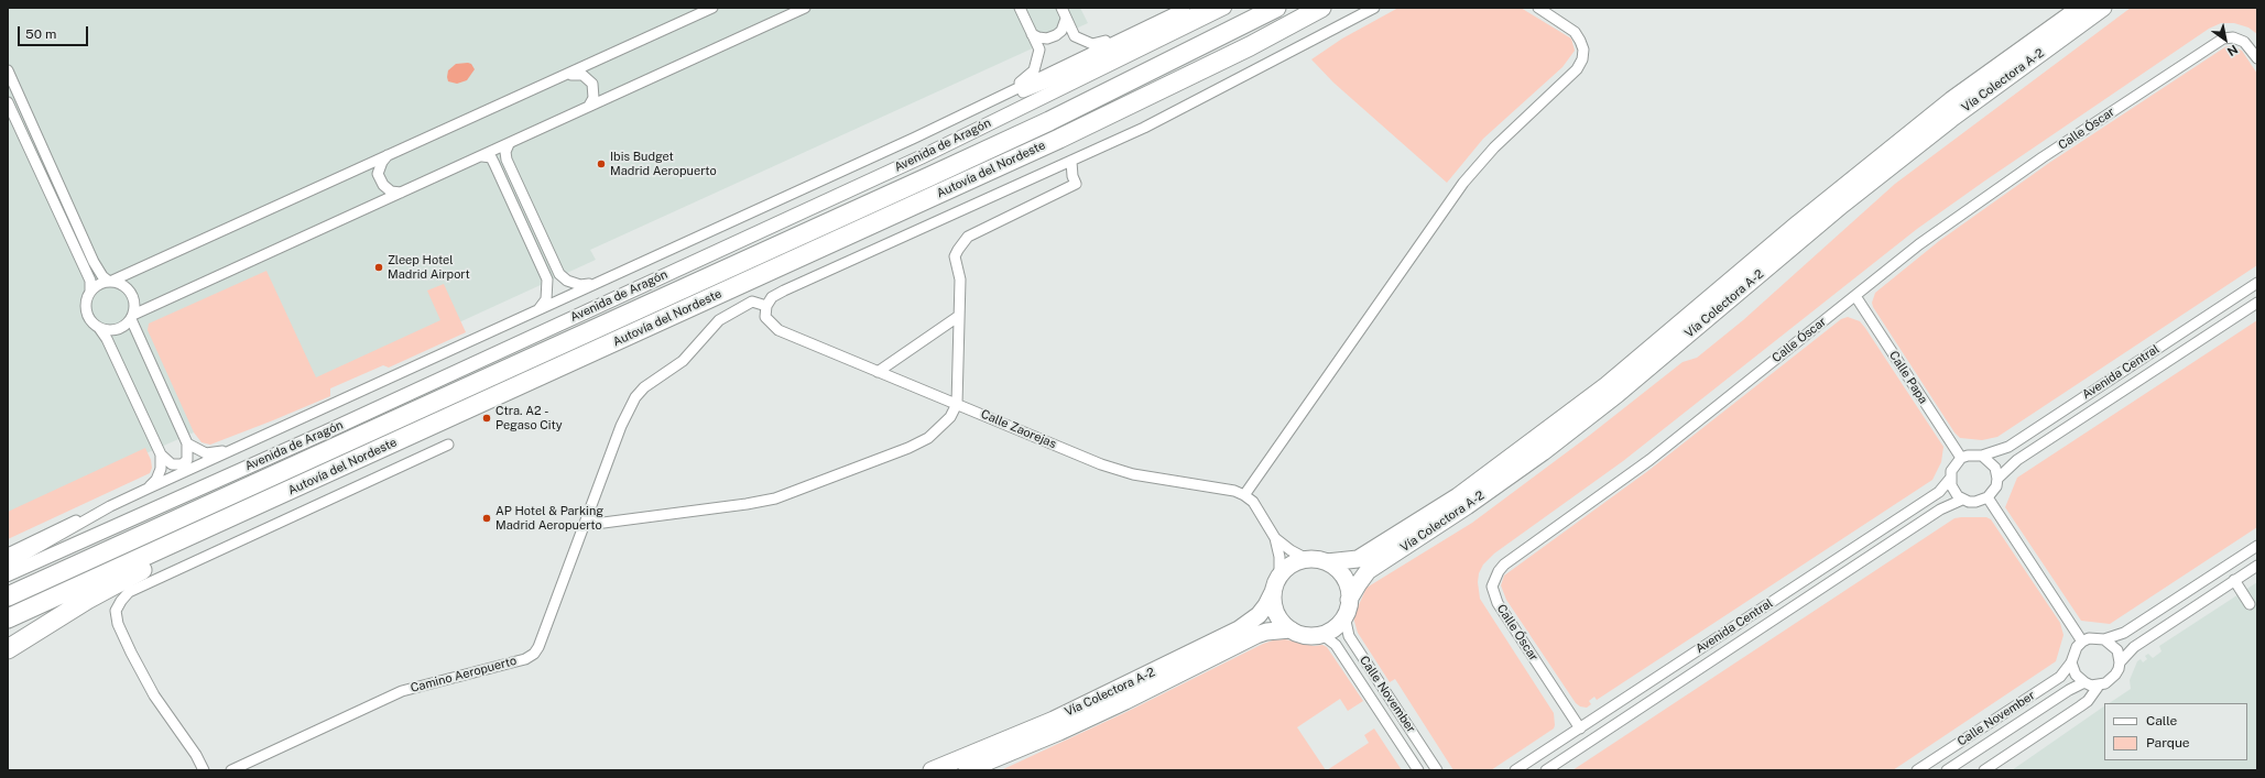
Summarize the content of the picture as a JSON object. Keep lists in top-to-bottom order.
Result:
{
  "streets": {
    "highway": ["Autovía del Nordeste"],
    "main road": ["Vía Colectora A-2"],
    "street": [
      "Calle Óscar",
      "Avenida de Aragón",
      "Avenida Central",
      "Calle Papa",
      "Calle Zaorejas",
      "Camino Aeropuerto",
      "Calle November"
    ]
  },
  "crossings": [
    ["Vía Colectora A-2", "Calle November"],
    ["Calle Óscar", "Avenida Central"],
    ["Calle Óscar", "Calle Papa"],
    ["Avenida Central", "Calle Papa"],
    ["Calle Zaorejas", "Camino Aeropuerto"]
  ],
  "places": [
    "Ibis Budget Madrid Aeropuerto",
    "Zleep Hotel Madrid Airport",
    "Ctra. A2 - Pegaso City",
    "AP Hotel & Parking Madrid Aeropuerto"
  ],
  "legend": ["Calle", "Parque"],
  "scale_bar": "50 m",
  "north": "bottom right"
}
